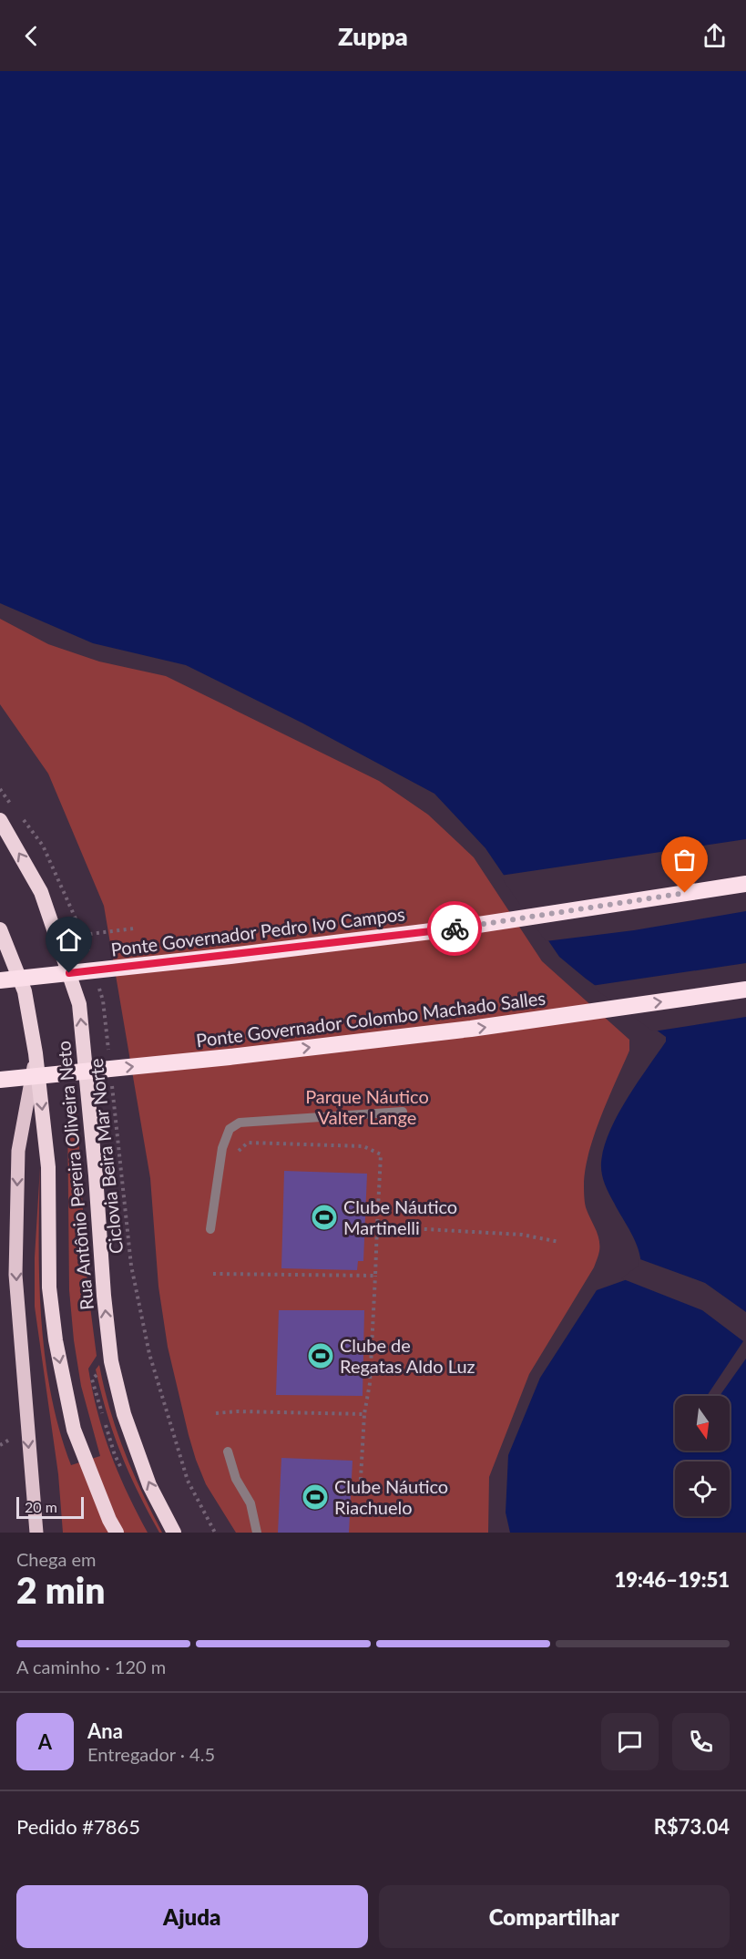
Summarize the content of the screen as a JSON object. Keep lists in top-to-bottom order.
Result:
{
  "streets": {
    "highway": ["Ponte Governador Pedro Ivo Campos", "Ponte Governador Colombo Machado Salles", "Rua Antônio Pereira Oliveira Neto"],
    "path": ["Ciclovia Beira Mar Norte"]
  },
  "one_way": ["Ponte Governador Colombo Machado Salles"],
  "parks": ["Parque Náutico Valter Lange"],
  "places": {
    "sports": ["Clube Náutico Martinelli", "Clube de Regatas Aldo Luz", "Clube Náutico Riachuelo"]
  },
  "scale_bar": "20 m",
  "north": "bottom",
  "page": {
    "header": "Zuppa",
    "scale": "20 m",
    "heading": ["2 min", "Chega em", "19:46–19:51"],
    "panel": [
      "Ana",
      "Entregador · 4.5",
      "Pedido #7865",
      "R$73.04"
    ],
    "bar": "A caminho · 120 m",
    "round": "A",
    "buttons": ["Ajuda", "Compartilhar"]
  }
}
